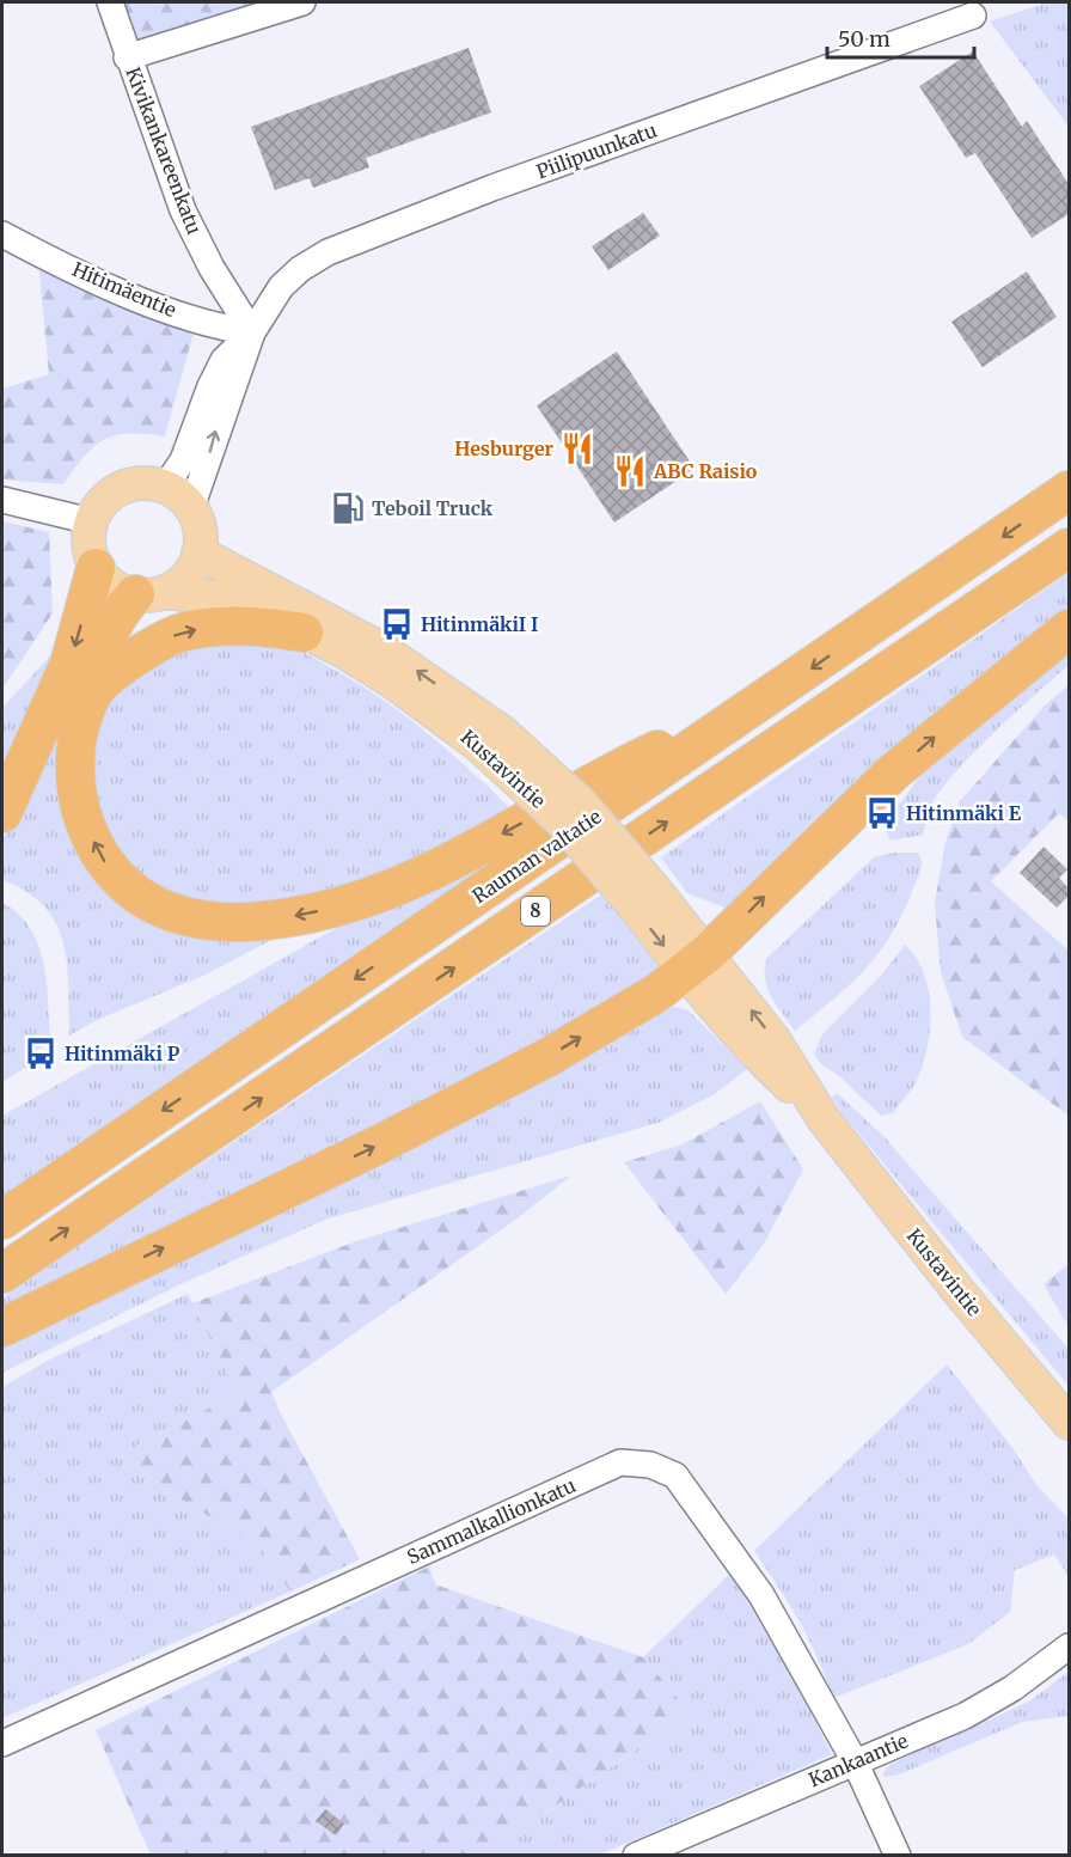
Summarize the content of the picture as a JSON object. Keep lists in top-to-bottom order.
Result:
{
  "streets": {
    "highway": ["Rauman valtatie", "8"],
    "main road": ["Kustavintie"],
    "street": [
      "Kivikankareenkatu",
      "Piilipuunkatu",
      "Hitimäentie",
      "Sammalkallionkatu",
      "Kankaantie"
    ]
  },
  "crossings": [
    ["Kivikankareenkatu", "Piilipuunkatu"],
    ["Kivikankareenkatu", "Hitimäentie"],
    ["Piilipuunkatu", "Hitimäentie"],
    ["Sammalkallionkatu", "Kankaantie"]
  ],
  "places": {
    "restaurant": ["Hesburger", "ABC Raisio"],
    "fuel station": ["Teboil Truck"],
    "bus stop": ["HitinmäkiI I", "Hitinmäki E", "Hitinmäki P"]
  },
  "scale_bar": "50 m"
}
